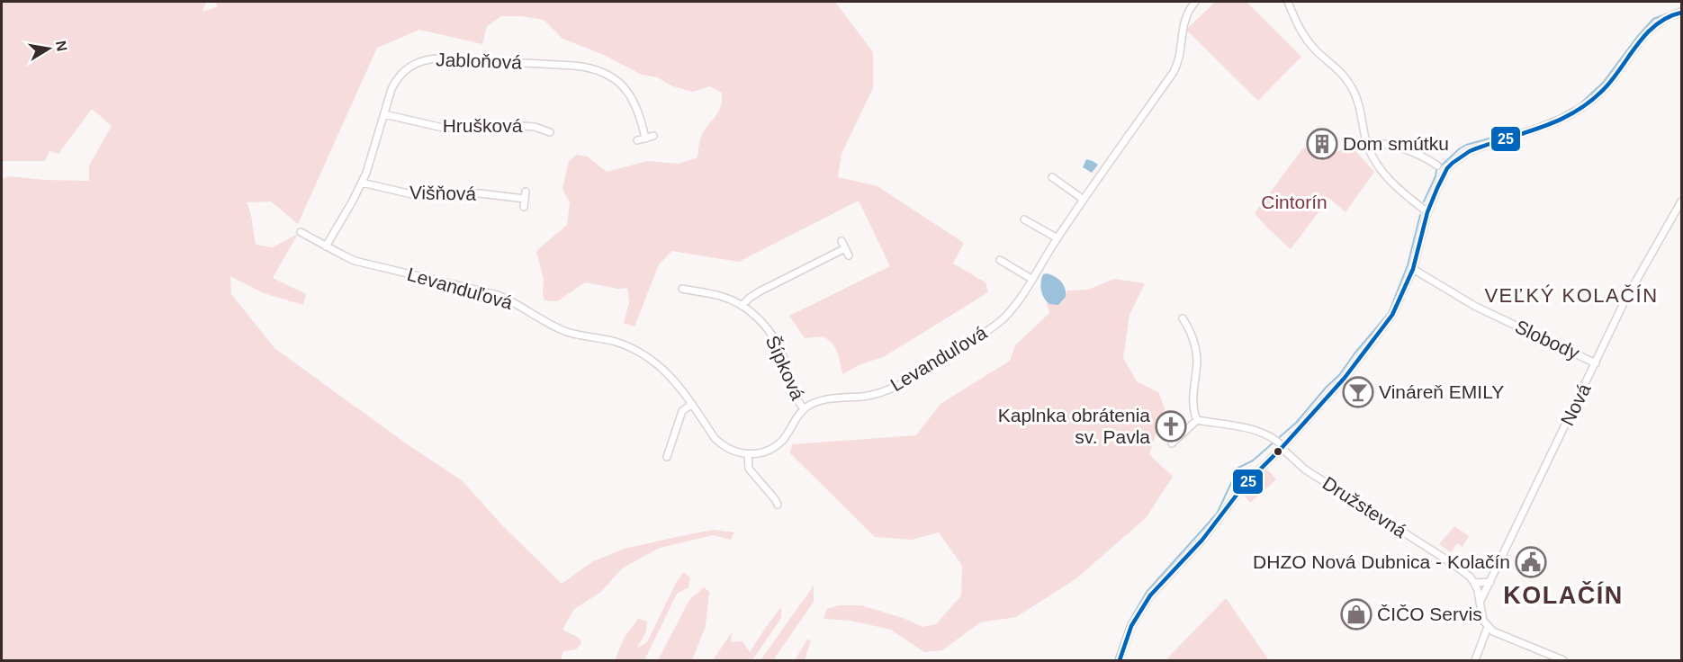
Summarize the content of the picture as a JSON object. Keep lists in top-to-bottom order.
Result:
{
  "streets": {
    "street": [
      "Jabloňová",
      "Hrušková",
      "Višňová",
      "Levanduľová",
      "Slobody",
      "Šípková",
      "Nová",
      "Družstevná"
    ]
  },
  "crossings": [
    ["Jabloňová", "Hrušková"],
    ["Jabloňová", "Višňová"],
    ["Jabloňová", "Levanduľová"],
    ["Levanduľová", "Šípková"],
    ["Slobody", "Nová"]
  ],
  "districts": ["VEĽKÝ KOLAČÍN", "KOLAČÍN"],
  "parks": ["Cintorín"],
  "places": {
    "building": ["Dom smútku"],
    "bar": ["Vináreň EMILY"],
    "church": ["Kaplnka obrátenia sv. Pavla"],
    "public building": ["DHZO Nová Dubnica - Kolačín"],
    "shop": ["ČIČO Servis"]
  },
  "lines": ["transit line 25"],
  "north": "right"
}
